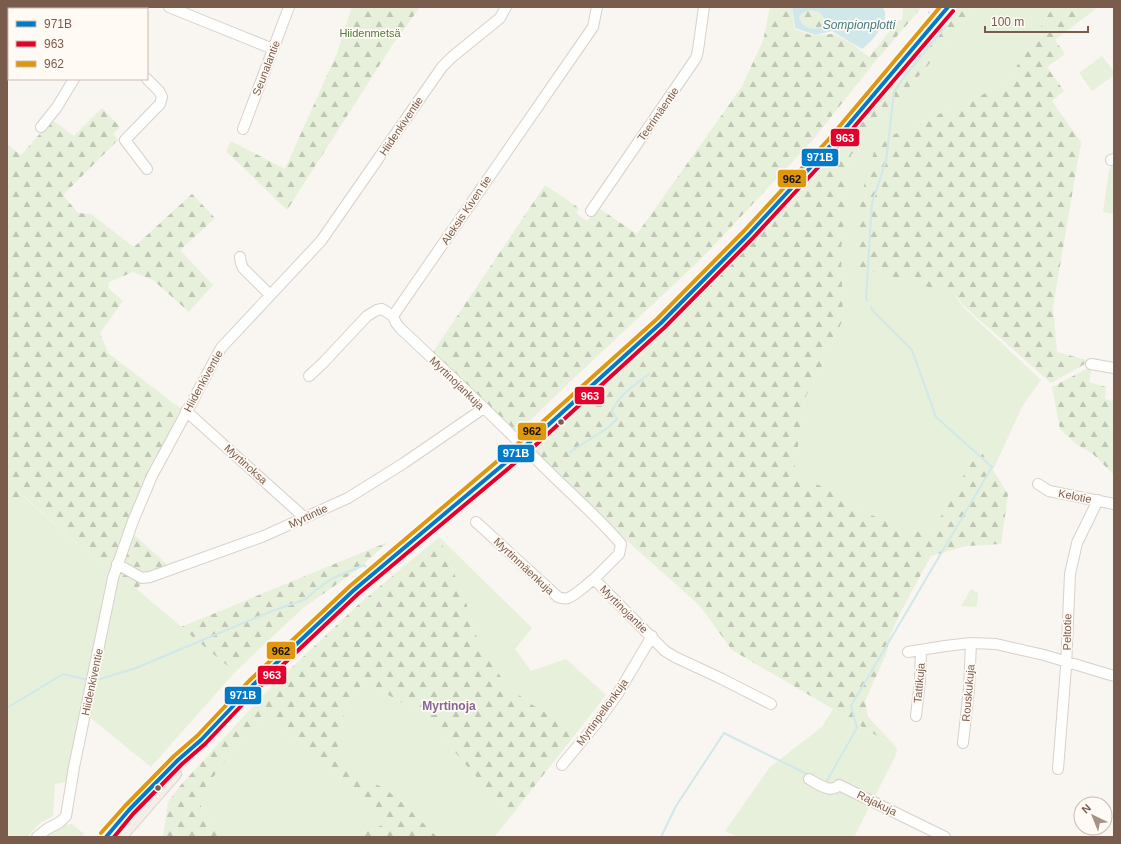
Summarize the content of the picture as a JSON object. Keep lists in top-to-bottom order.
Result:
{
  "streets": {
    "street": [
      "Seunalantie",
      "Teerimäentie",
      "Hiidenkiventie",
      "Aleksis Kiven tie",
      "Myrtinojankuja",
      "Myrtinoksa",
      "Kelotie",
      "Myrtintie",
      "Myrtinmäenkuja",
      "Myrtinojantie",
      "Peltotie",
      "Tattikuja",
      "Rouskukuja",
      "Myrtinpellonkuja",
      "Rajakuja"
    ]
  },
  "crossings": [
    ["Hiidenkiventie", "Myrtinoksa"],
    ["Hiidenkiventie", "Myrtintie"],
    ["Aleksis Kiven tie", "Myrtinojankuja"],
    ["Myrtinojankuja", "Myrtintie"],
    ["Myrtinojankuja", "Myrtinojantie"],
    ["Myrtinoksa", "Myrtintie"],
    ["Kelotie", "Peltotie"],
    ["Myrtinmäenkuja", "Myrtinojantie"],
    ["Myrtinojantie", "Myrtinpellonkuja"]
  ],
  "districts": ["Myrtinoja"],
  "water": ["Sompionplotti"],
  "parks": ["Hiidenmetsä"],
  "lines": ["transit line 971B", "transit line 962", "transit line 963"],
  "legend": ["971B", "963", "962"],
  "scale_bar": "100 m",
  "north": "top left"
}
